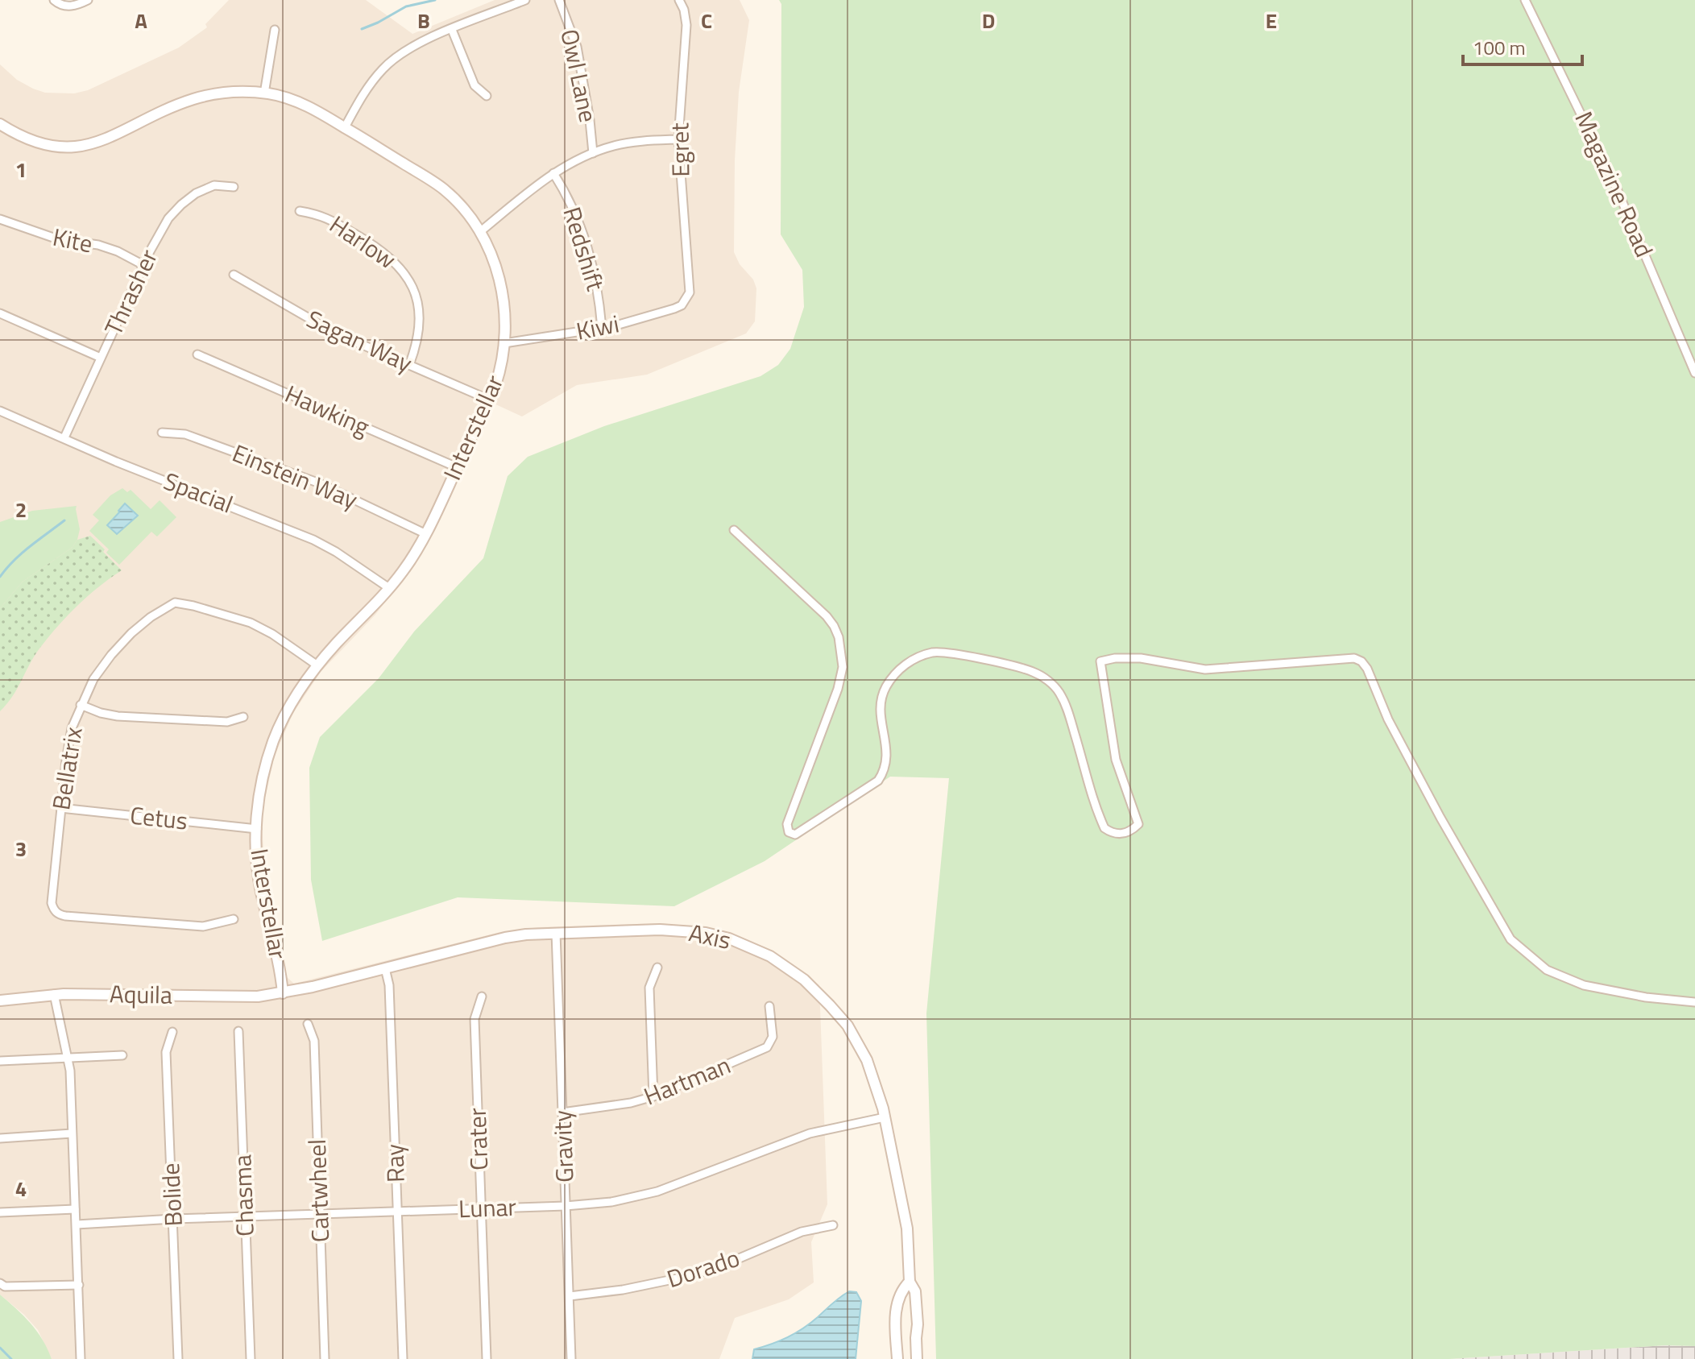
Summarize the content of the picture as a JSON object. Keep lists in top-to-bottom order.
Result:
{
  "streets": {
    "street": [
      "Owl Lane",
      "Egret",
      "Magazine Road",
      "Kite",
      "Harlow",
      "Redshift",
      "Thrasher",
      "Kiwi",
      "Sagan Way",
      "Hawking",
      "Interstellar",
      "Einstein Way",
      "Spacial",
      "Bellatrix",
      "Cetus",
      "Axis",
      "Aquila",
      "Hartman",
      "Crater",
      "Gravity",
      "Ray",
      "Cartwheel",
      "Bolide",
      "Chasma",
      "Lunar",
      "Dorado"
    ]
  },
  "crossings": [
    ["Egret", "Kiwi"],
    ["Kite", "Thrasher"],
    ["Harlow", "Sagan Way"],
    ["Redshift", "Kiwi"],
    ["Thrasher", "Spacial"],
    ["Kiwi", "Interstellar"],
    ["Sagan Way", "Interstellar"],
    ["Hawking", "Interstellar"],
    ["Interstellar", "Einstein Way"],
    ["Interstellar", "Spacial"],
    ["Interstellar", "Bellatrix"],
    ["Interstellar", "Cetus"],
    ["Interstellar", "Axis"],
    ["Interstellar", "Aquila"],
    ["Bellatrix", "Cetus"],
    ["Axis", "Aquila"],
    ["Axis", "Gravity"],
    ["Axis", "Ray"],
    ["Axis", "Lunar"],
    ["Hartman", "Gravity"],
    ["Crater", "Lunar"],
    ["Gravity", "Lunar"],
    ["Gravity", "Dorado"],
    ["Ray", "Lunar"],
    ["Cartwheel", "Lunar"],
    ["Bolide", "Lunar"],
    ["Chasma", "Lunar"]
  ],
  "scale_bar": "100 m",
  "grid": {
    "columns": [
      "A",
      "B",
      "C",
      "D",
      "E"
    ],
    "rows": [
      "1",
      "2",
      "3",
      "4"
    ]
  }
}
